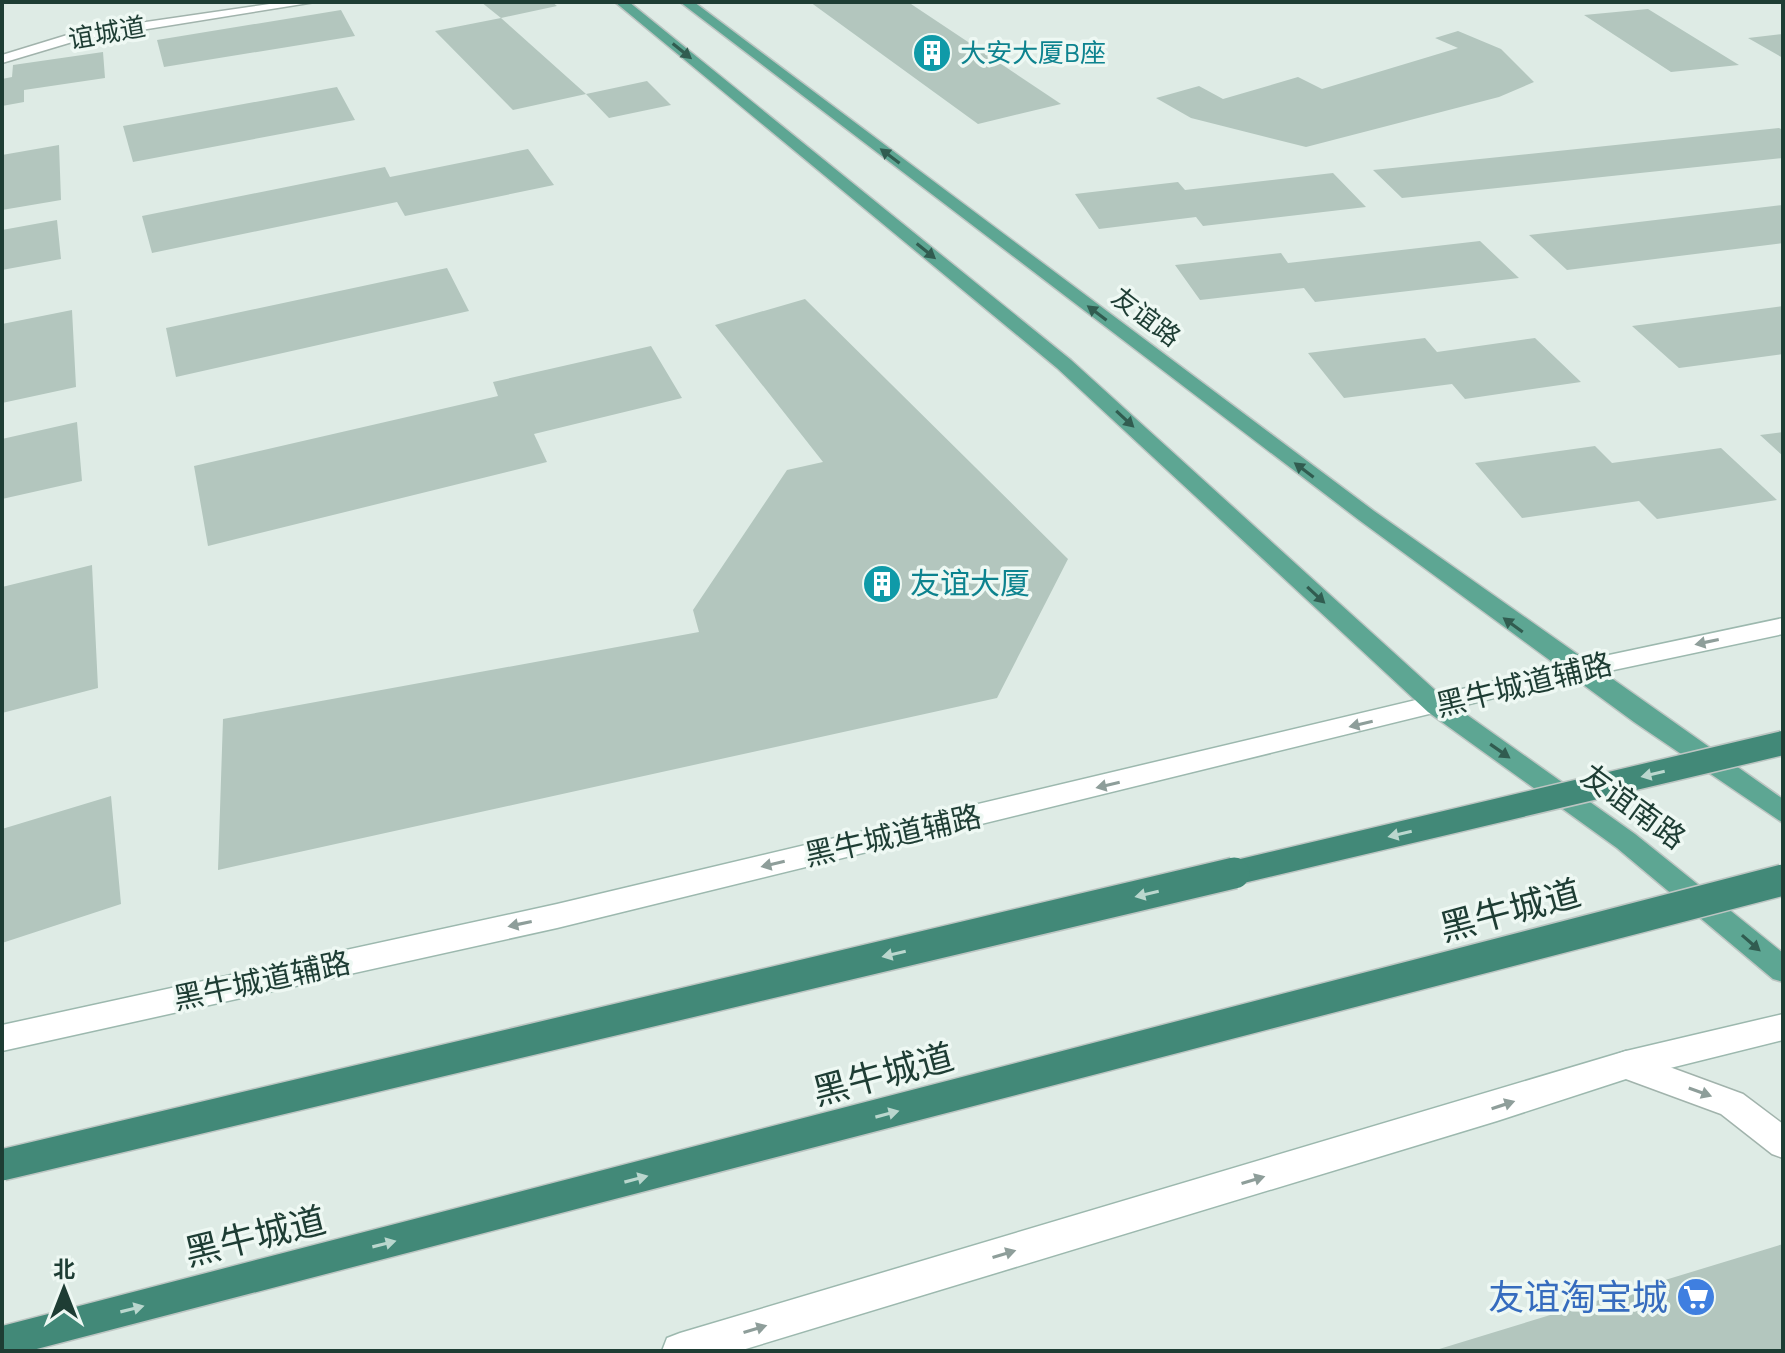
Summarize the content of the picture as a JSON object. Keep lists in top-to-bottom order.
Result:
{
  "streets": {
    "highway": ["黑牛城道"],
    "main road": [
      "谊城道",
      "友谊路",
      "黑牛城道辅路",
      "友谊南路"
    ]
  },
  "crossings": [
    ["友谊路", "黑牛城道辅路"],
    ["黑牛城道辅路", "友谊南路"]
  ],
  "one_way": ["黑牛城道辅路"],
  "places": {
    "building": ["大安大厦B座", "友谊大厦"],
    "supermarket": ["友谊淘宝城"]
  },
  "north": "top"
}
